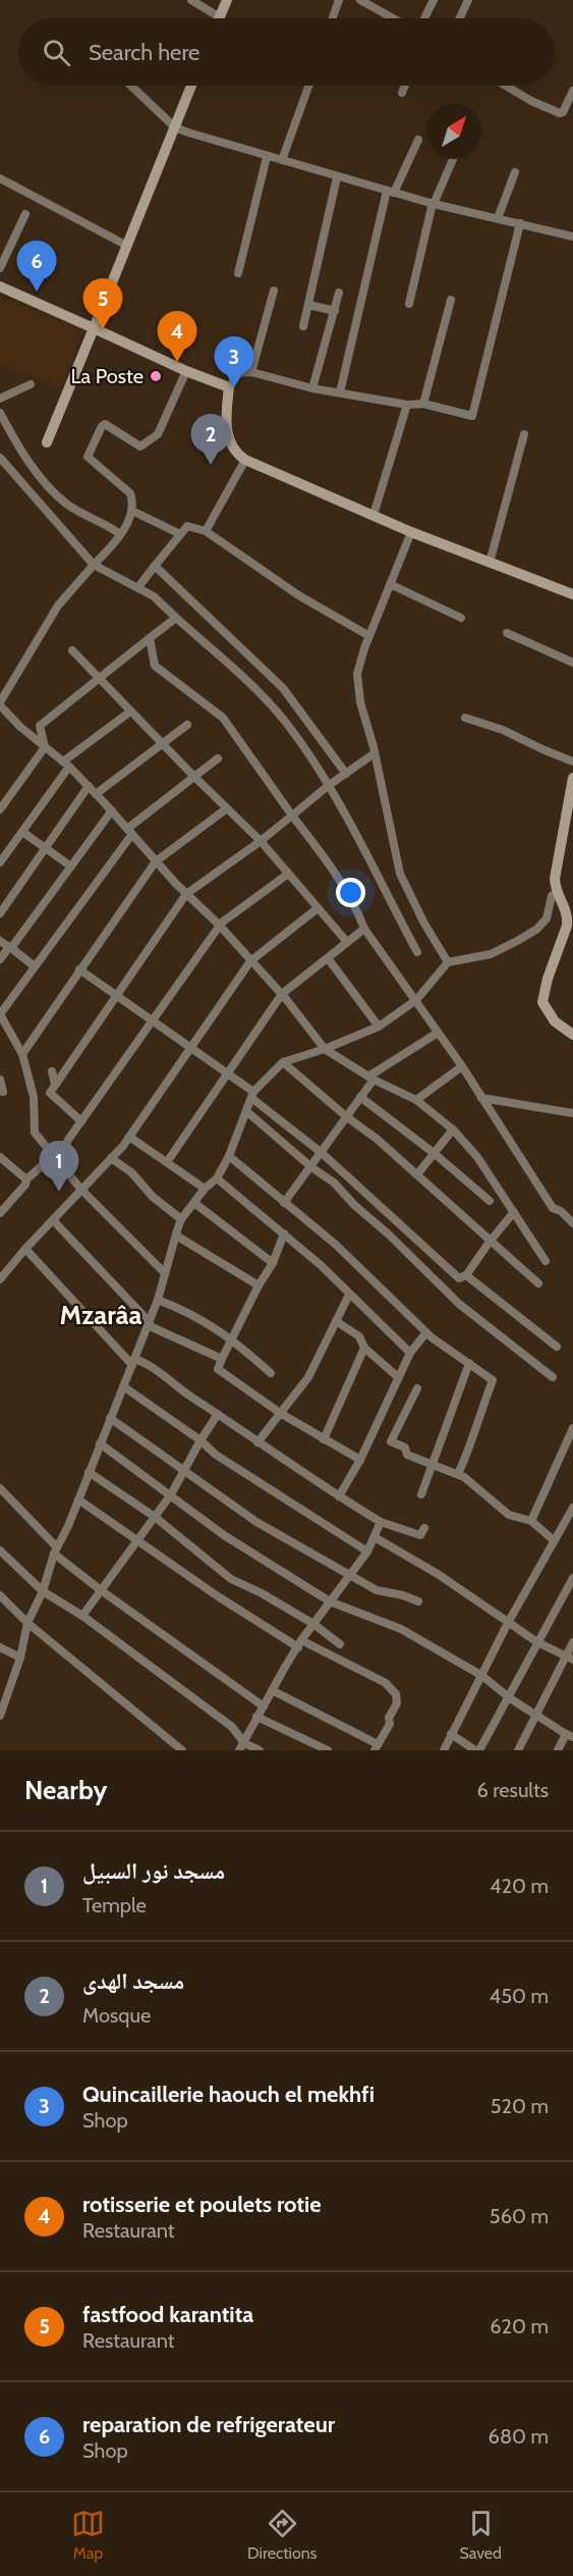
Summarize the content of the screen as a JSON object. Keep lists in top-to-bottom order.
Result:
{
  "districts": ["Mzarâa"],
  "places": ["La Poste"],
  "north": "top right",
  "page": {
    "search": "Search here",
    "pins": [
      "6",
      "5",
      "4",
      "3",
      "2",
      "1"
    ],
    "heading": ["Nearby", "6 results"],
    "list": [
      {
        "mark": "1",
        "name": "مسجد نور السبيل",
        "note": "Temple",
        "value": "420 m"
      },
      {
        "mark": "2",
        "name": "مسجد الهدى",
        "note": "Mosque",
        "value": "450 m"
      },
      {
        "mark": "3",
        "name": "Quincaillerie haouch el mekhfi",
        "note": "Shop",
        "value": "520 m"
      },
      {
        "mark": "4",
        "name": "rotisserie et poulets rotie",
        "note": "Restaurant",
        "value": "560 m"
      },
      {
        "mark": "5",
        "name": "fastfood karantita",
        "note": "Restaurant",
        "value": "620 m"
      },
      {
        "mark": "6",
        "name": "reparation de refrigerateur",
        "note": "Shop",
        "value": "680 m"
      }
    ],
    "nav": ["Map", "Directions", "Saved"]
  }
}
